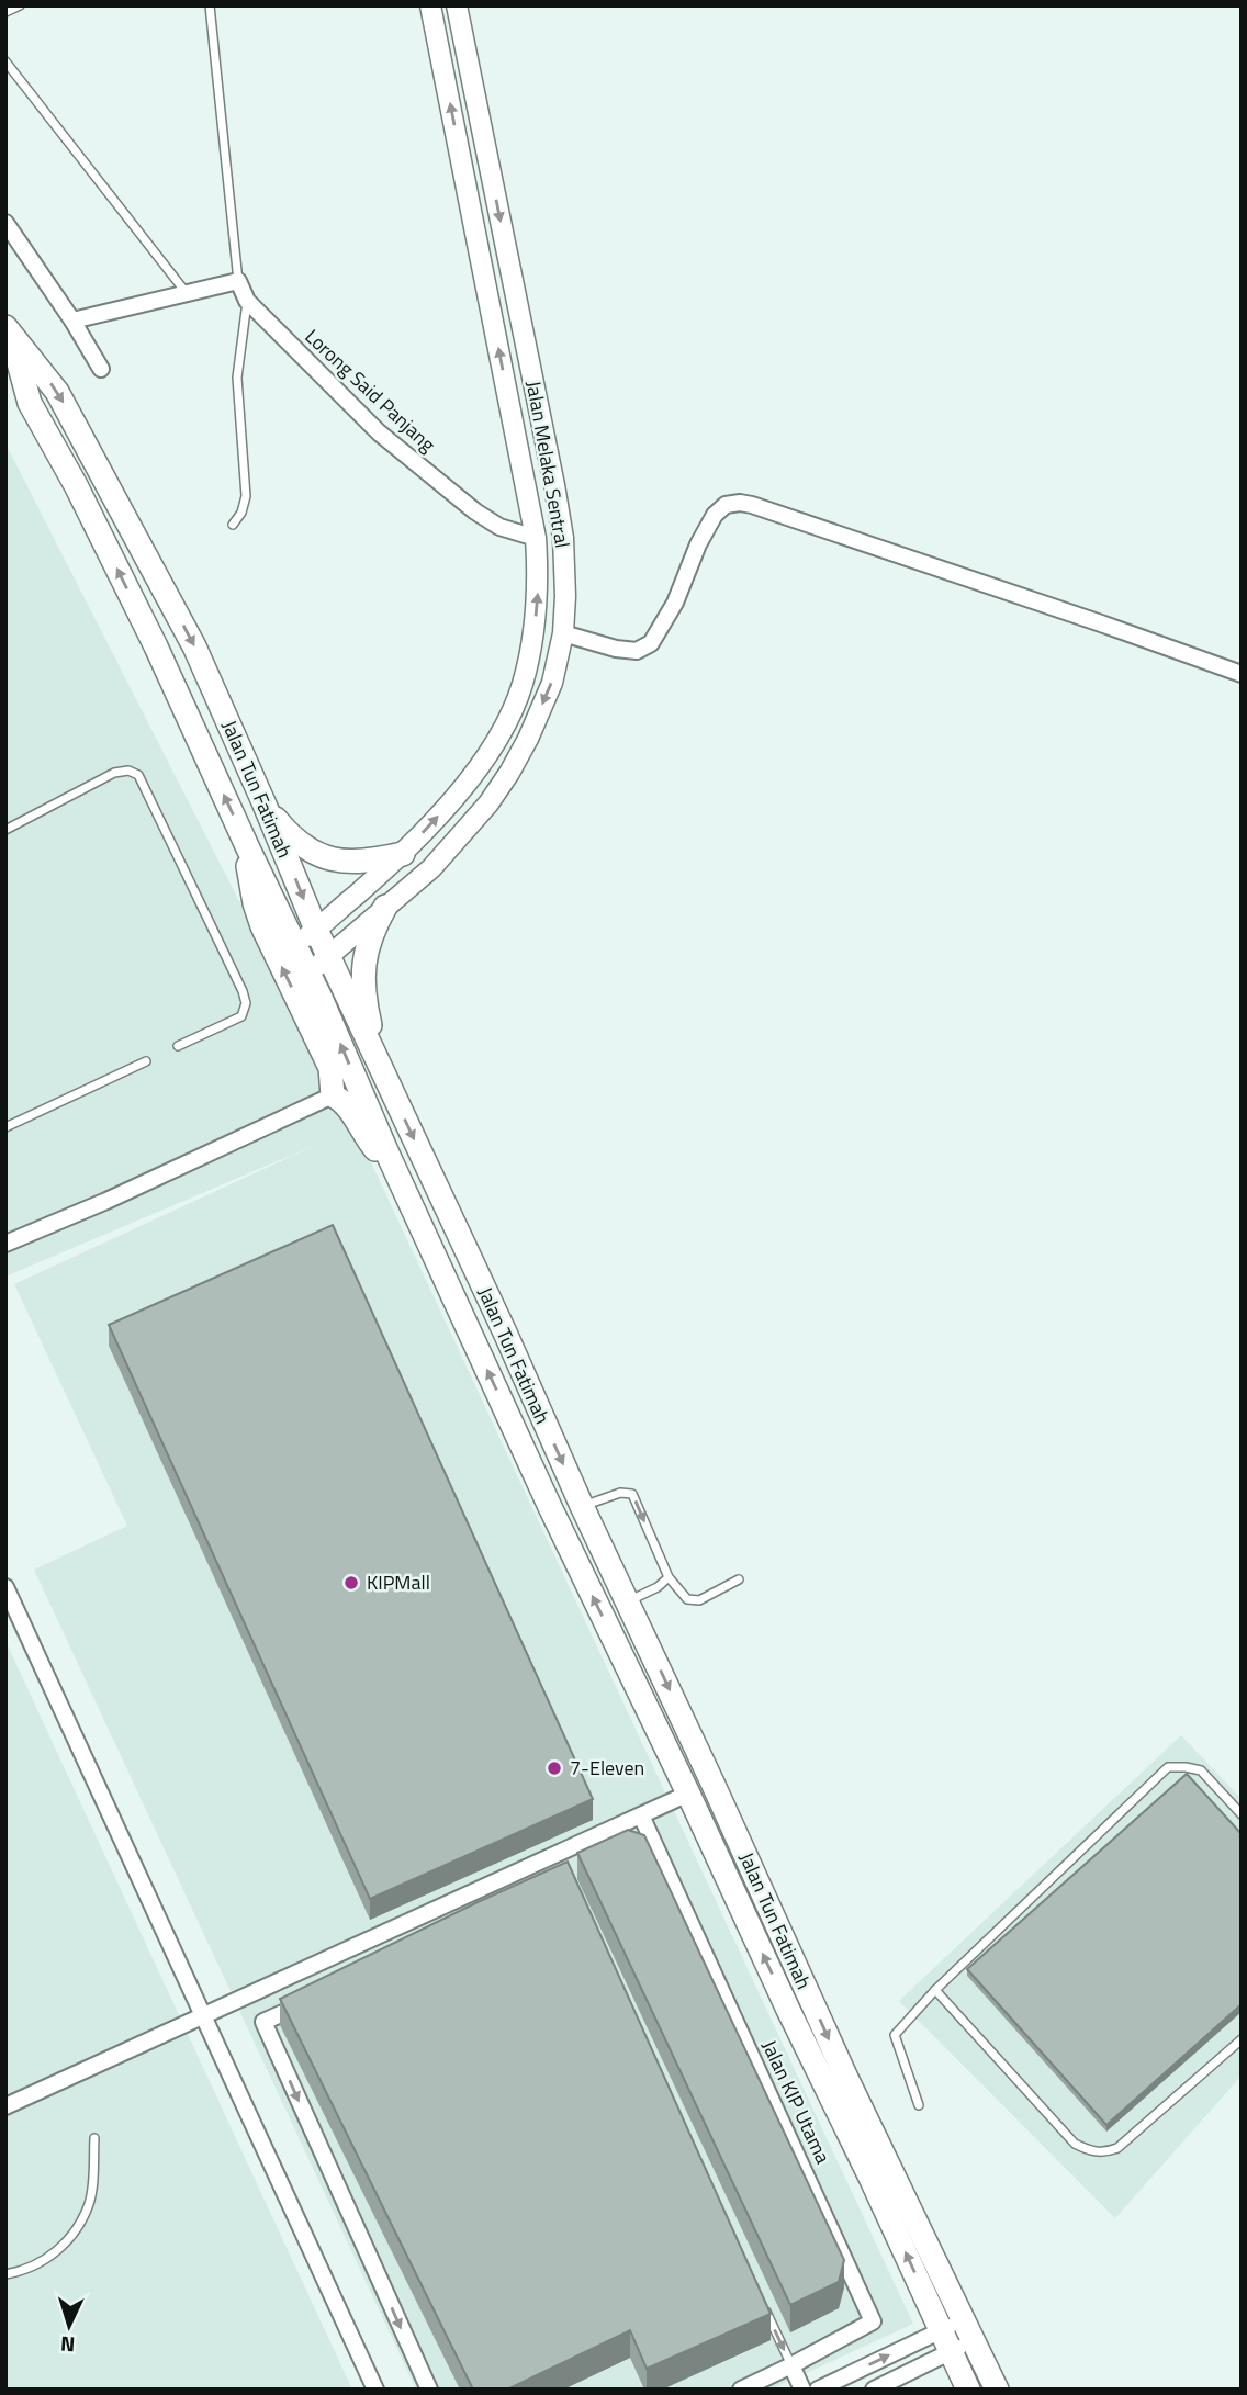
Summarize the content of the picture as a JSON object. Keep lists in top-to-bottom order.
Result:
{
  "streets": {
    "main road": ["Jalan Tun Fatimah"],
    "street": ["Lorong Said Panjang", "Jalan Melaka Sentral", "Jalan KIP Utama"]
  },
  "crossings": [
    ["Lorong Said Panjang", "Jalan Melaka Sentral"],
    ["Jalan Melaka Sentral", "Jalan Tun Fatimah"]
  ],
  "places": ["KIPMall", "7-Eleven"],
  "north": "bottom"
}
